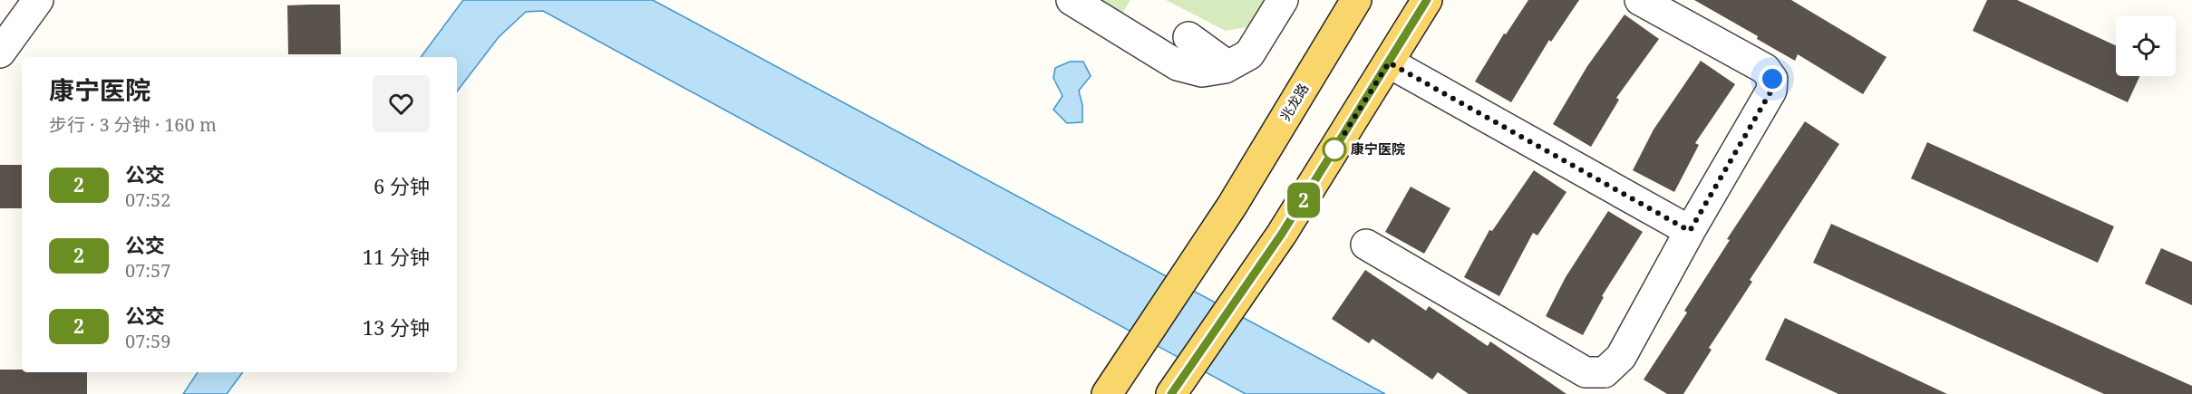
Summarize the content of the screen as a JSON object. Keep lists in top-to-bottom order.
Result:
{
  "streets": {
    "main road": ["兆龙路"]
  },
  "places": ["康宁医院"],
  "lines": ["bus line 2"],
  "page": {
    "on_map": "2",
    "heading": ["康宁医院", "步行 · 3 分钟 · 160 m"],
    "list": [
      {
        "mark": "2",
        "name": "公交",
        "note": "07:52",
        "value": "6 分钟"
      },
      {
        "mark": "2",
        "name": "公交",
        "note": "07:57",
        "value": "11 分钟"
      },
      {
        "mark": "2",
        "name": "公交",
        "note": "07:59",
        "value": "13 分钟"
      }
    ]
  }
}
